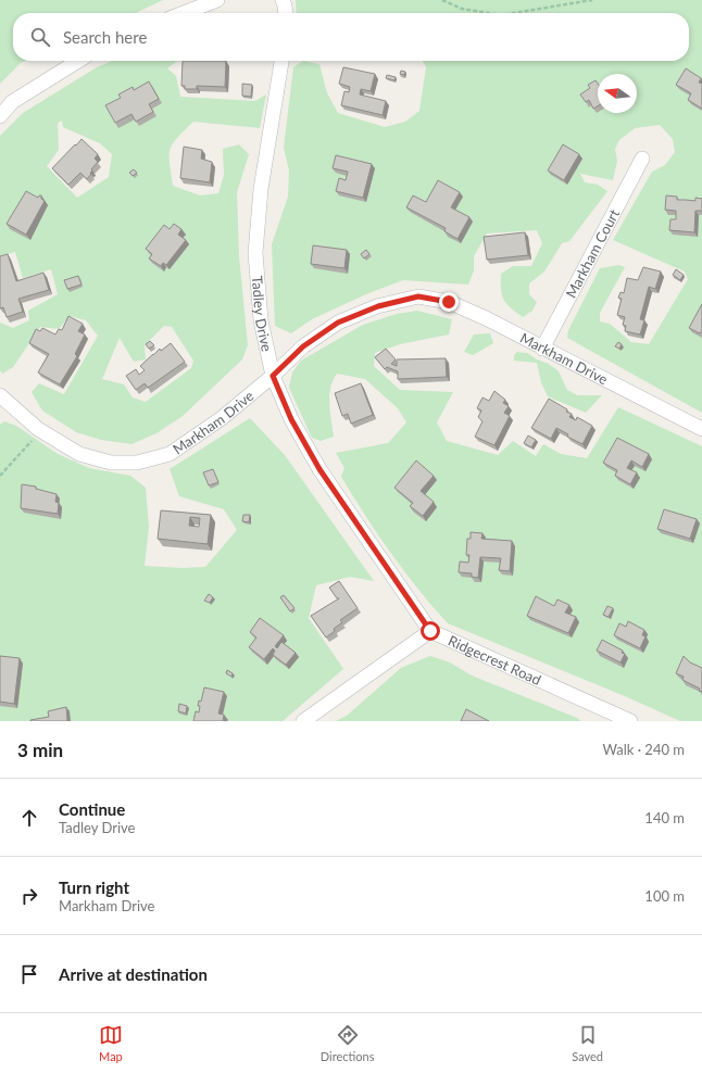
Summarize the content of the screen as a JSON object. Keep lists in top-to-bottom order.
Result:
{
  "streets": {
    "street": [
      "Markham Court",
      "Tadley Drive",
      "Markham Drive",
      "Ridgecrest Road"
    ]
  },
  "crossings": [
    ["Markham Court", "Markham Drive"],
    ["Tadley Drive", "Markham Drive"],
    ["Tadley Drive", "Ridgecrest Road"]
  ],
  "north": "left",
  "page": {
    "search": "Search here",
    "heading": ["3 min", "Walk · 240 m"],
    "list": [
      ["Continue", "Tadley Drive", "140 m"],
      ["Turn right", "Markham Drive", "100 m"],
      "Arrive at destination"
    ],
    "nav": ["Map", "Directions", "Saved"]
  }
}
